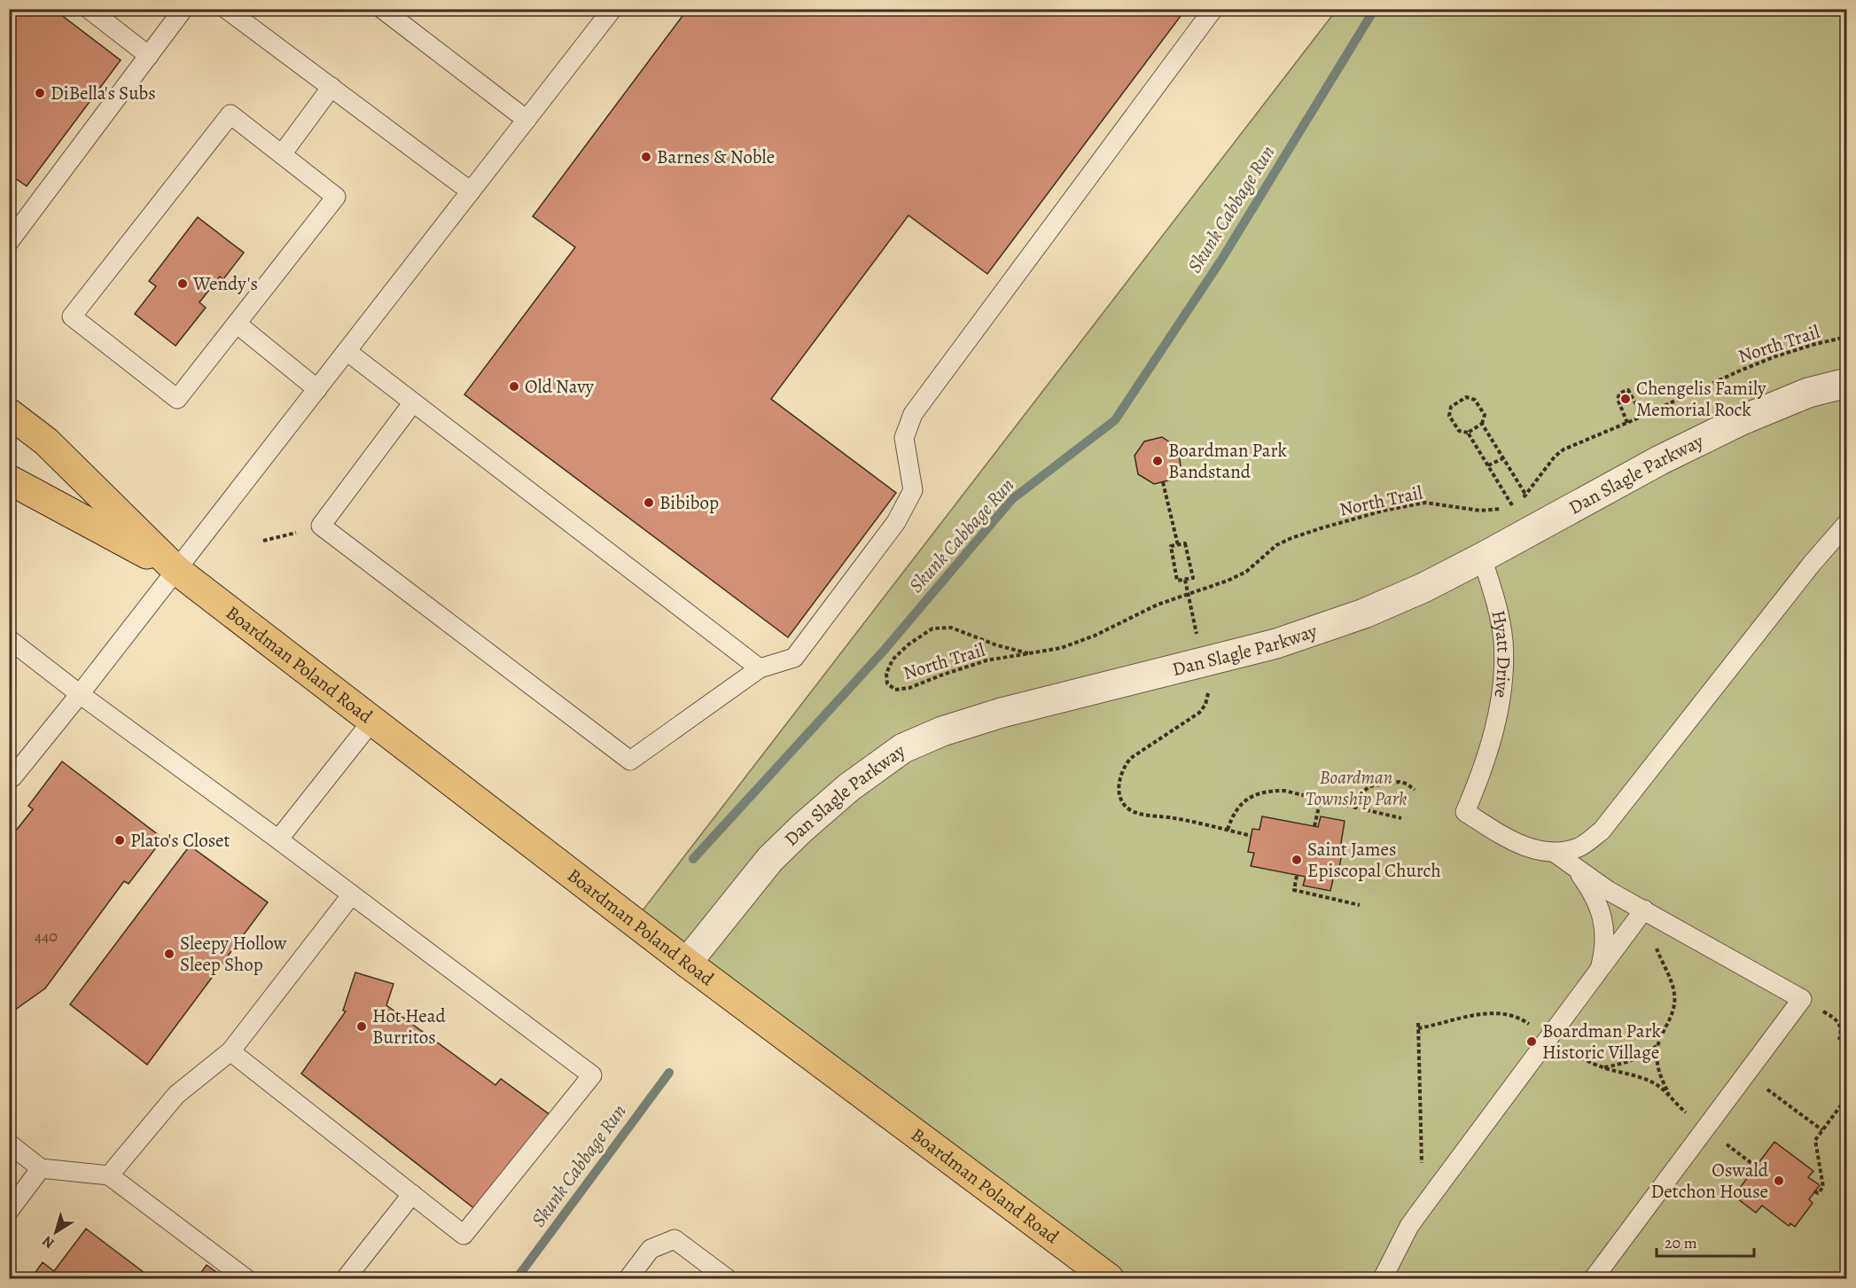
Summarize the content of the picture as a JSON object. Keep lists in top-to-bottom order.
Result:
{
  "streets": {
    "main road": ["Boardman Poland Road"],
    "street": ["Dan Slagle Parkway"],
    "lane": ["Hyatt Drive"],
    "path": ["North Trail"]
  },
  "crossings": [
    ["Dan Slagle Parkway", "Hyatt Drive"],
    ["Dan Slagle Parkway", "Boardman Poland Road"]
  ],
  "water": ["Skunk Cabbage Run"],
  "parks": ["Boardman Township Park"],
  "places": [
    "DiBella's Subs",
    "Barnes & Noble",
    "Wendy's",
    "Old Navy",
    "Chengelis Family Memorial Rock",
    "Boardman Park Bandstand",
    "Bibibop",
    "Plato's Closet",
    "Saint James Episcopal Church",
    "Sleepy Hollow Sleep Shop",
    "Hot Head Burritos",
    "Boardman Park Historic Village",
    "Oswald Detchon House"
  ],
  "house_numbers": ["440"],
  "scale_bar": "20 m",
  "north": "bottom left"
}
